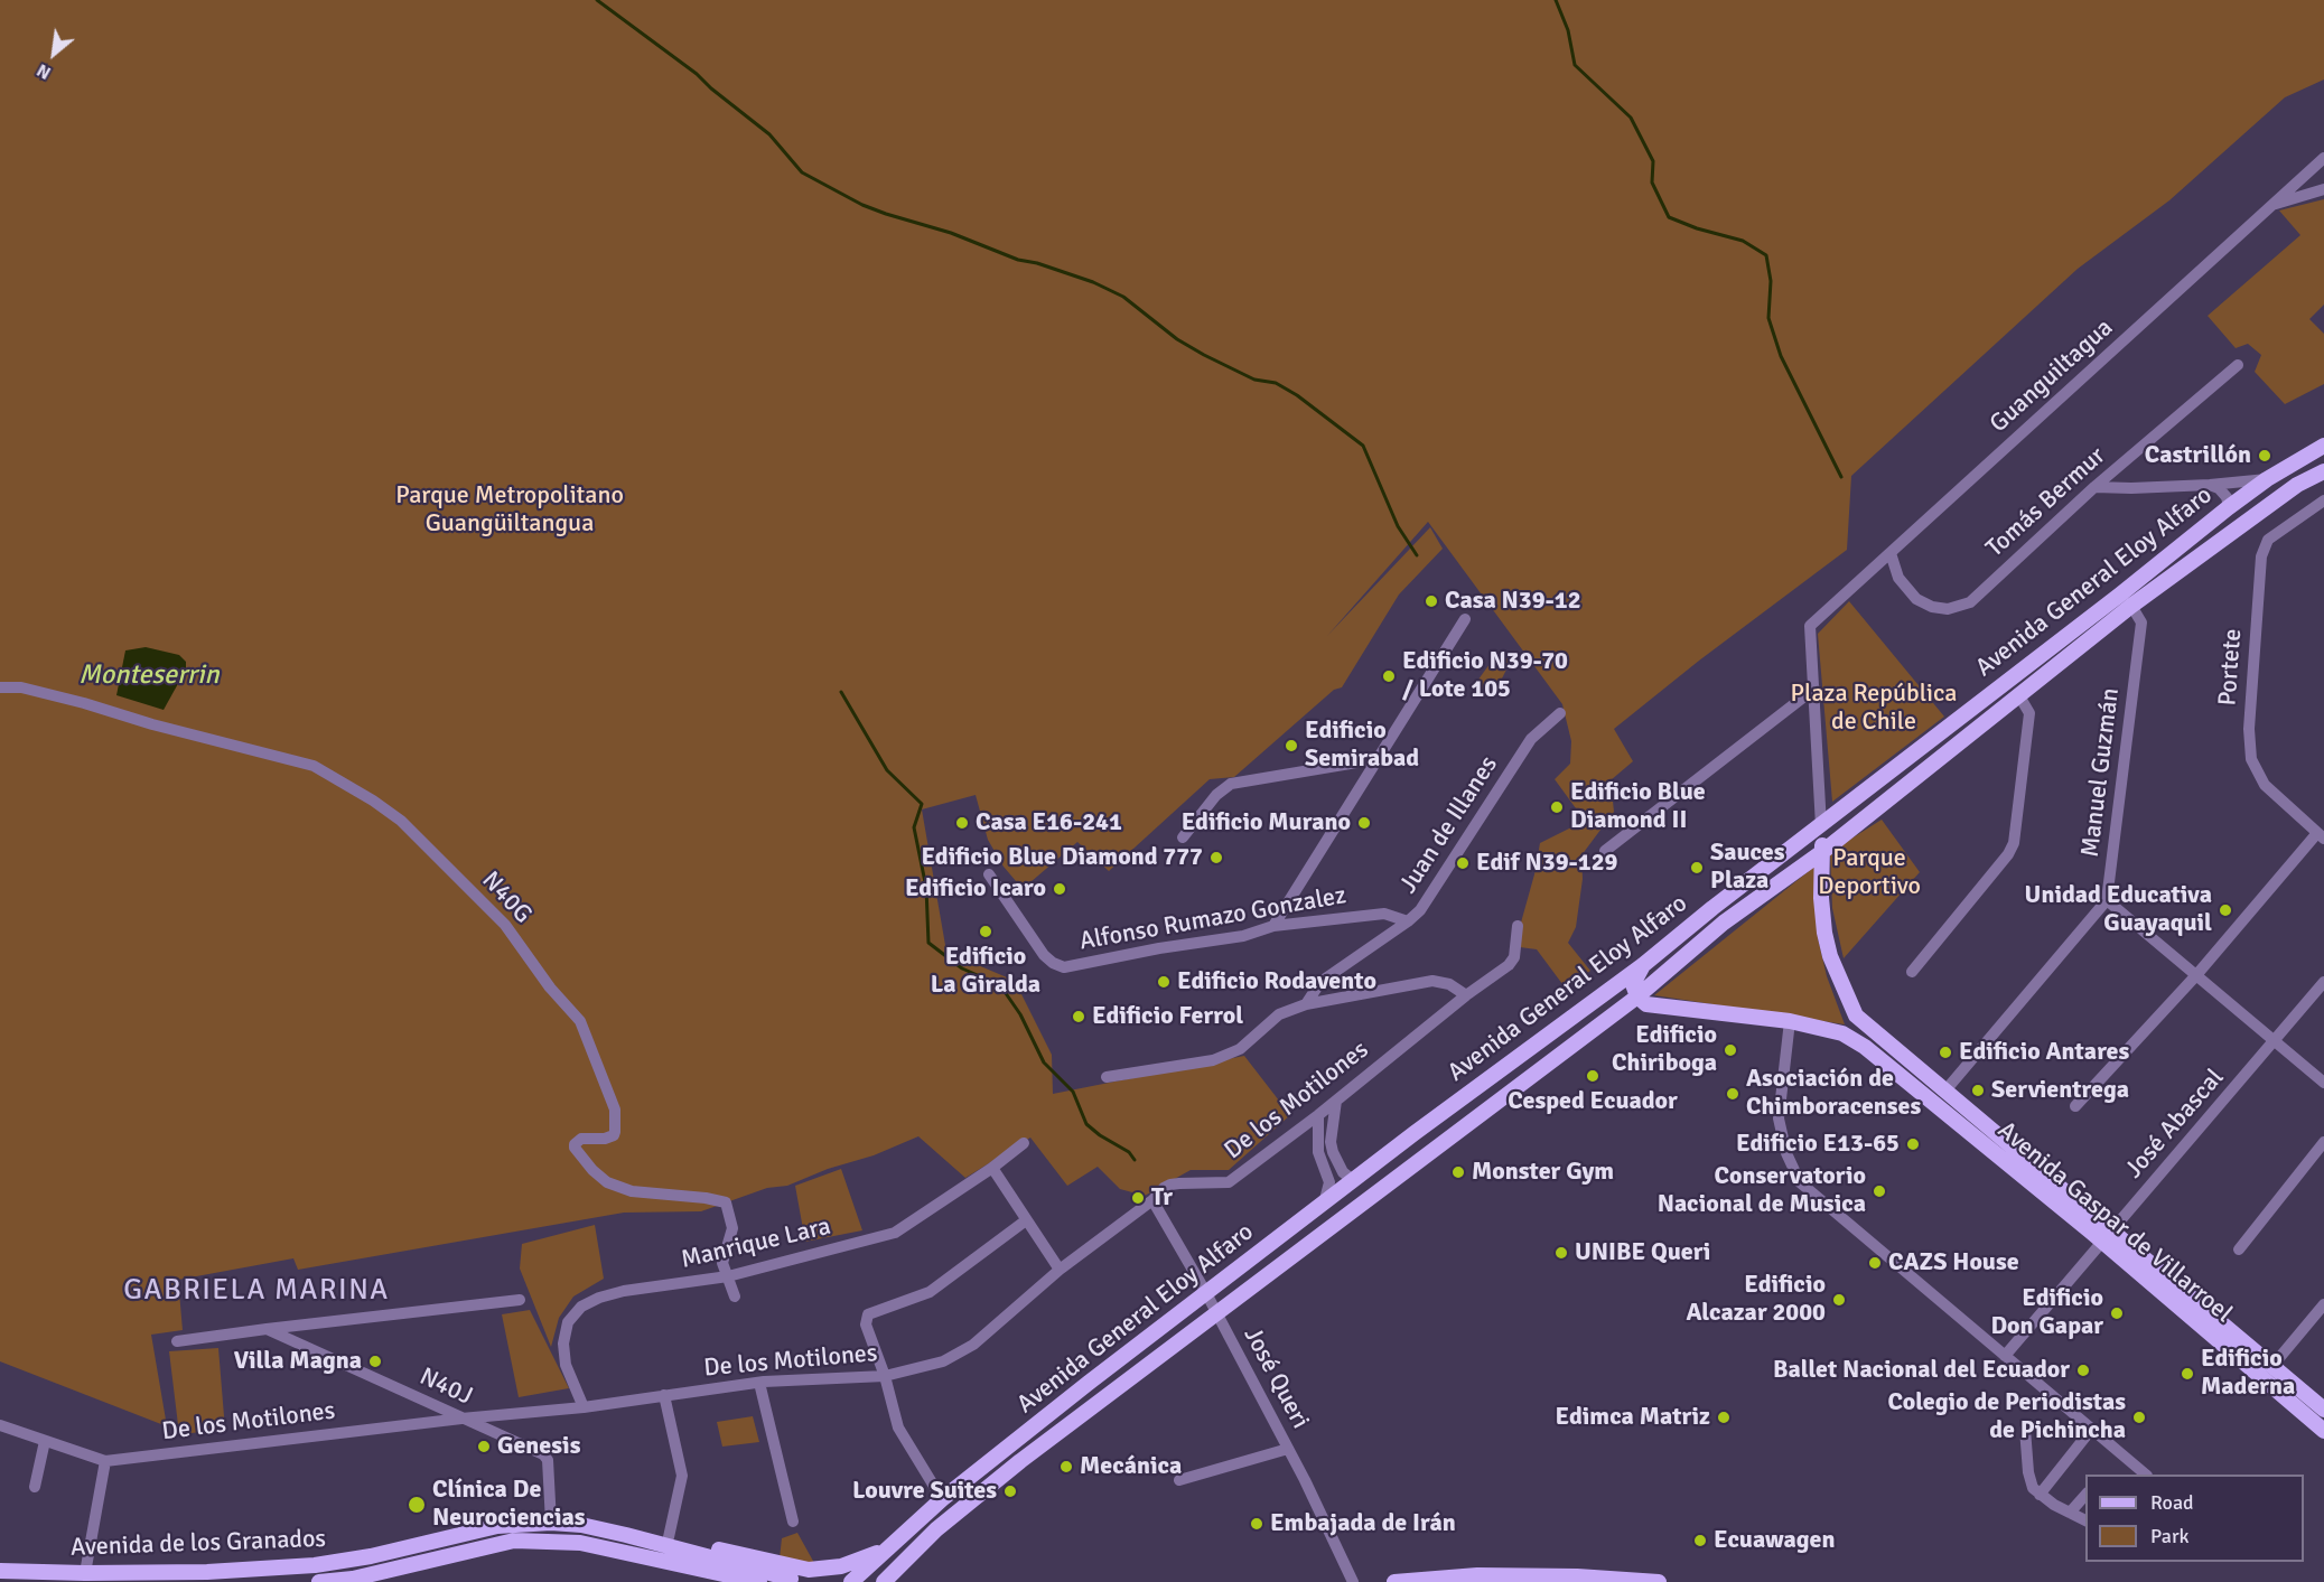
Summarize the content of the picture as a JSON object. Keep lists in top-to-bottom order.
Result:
{
  "streets": {
    "main road": ["Avenida General Eloy Alfaro", "Avenida Gaspar de Villarroel", "Avenida de los Granados"],
    "street": [
      "Guanguiltagua",
      "Tomás Bermur",
      "Portete",
      "Manuel Guzmán",
      "Juan de Illanes",
      "N40G",
      "Alfonso Rumazo Gonzalez",
      "De los Motilones",
      "José Abascal",
      "Manrique Lara",
      "José Queri",
      "N40J"
    ]
  },
  "crossings": [
    ["Guanguiltagua", "Tomás Bermur"],
    ["Avenida General Eloy Alfaro", "Manuel Guzmán"],
    ["Avenida General Eloy Alfaro", "Avenida Gaspar de Villarroel"],
    ["Avenida General Eloy Alfaro", "José Queri"],
    ["Juan de Illanes", "Alfonso Rumazo Gonzalez"],
    ["N40G", "Manrique Lara"],
    ["De los Motilones", "Manrique Lara"],
    ["De los Motilones", "José Queri"],
    ["De los Motilones", "N40J"],
    ["José Abascal", "Avenida Gaspar de Villarroel"],
    ["N40J", "Avenida de los Granados"]
  ],
  "districts": ["GABRIELA MARINA"],
  "water": ["Monteserrin"],
  "parks": ["Parque Metropolitano Guangüiltangua", "Plaza República de Chile", "Parque Deportivo"],
  "places": [
    "Castrillón",
    "Casa N39-12",
    "Edificio N39-70 / Lote 105",
    "Edificio Semirabad",
    "Edificio Blue Diamond II",
    "Casa E16-241",
    "Edificio Murano",
    "Edificio Blue Diamond 777",
    "Edif N39-129",
    "Sauces Plaza",
    "Edificio Icaro",
    "Unidad Educativa Guayaquil",
    "Edificio La Giralda",
    "Edificio Rodavento",
    "Edificio Ferrol",
    "Edificio Chiriboga",
    "Edificio Antares",
    "Cesped Ecuador",
    "Servientrega",
    "Asociación de Chimboracenses",
    "Edificio E13-65",
    "Monster Gym",
    "Conservatorio Nacional de Musica",
    "Tr",
    "UNIBE Queri",
    "CAZS House",
    "Edificio Alcazar 2000",
    "Edificio Don Gapar",
    "Villa Magna",
    "Ballet Nacional del Ecuador",
    "Edificio Maderna",
    "Edimca Matriz",
    "Colegio de Periodistas de Pichincha",
    "Genesis",
    "Mecánica",
    "Louvre Suites",
    "Clínica De Neurociencias",
    "Embajada de Irán",
    "Ecuawagen"
  ],
  "legend": ["Road", "Park"],
  "north": "bottom left"
}
